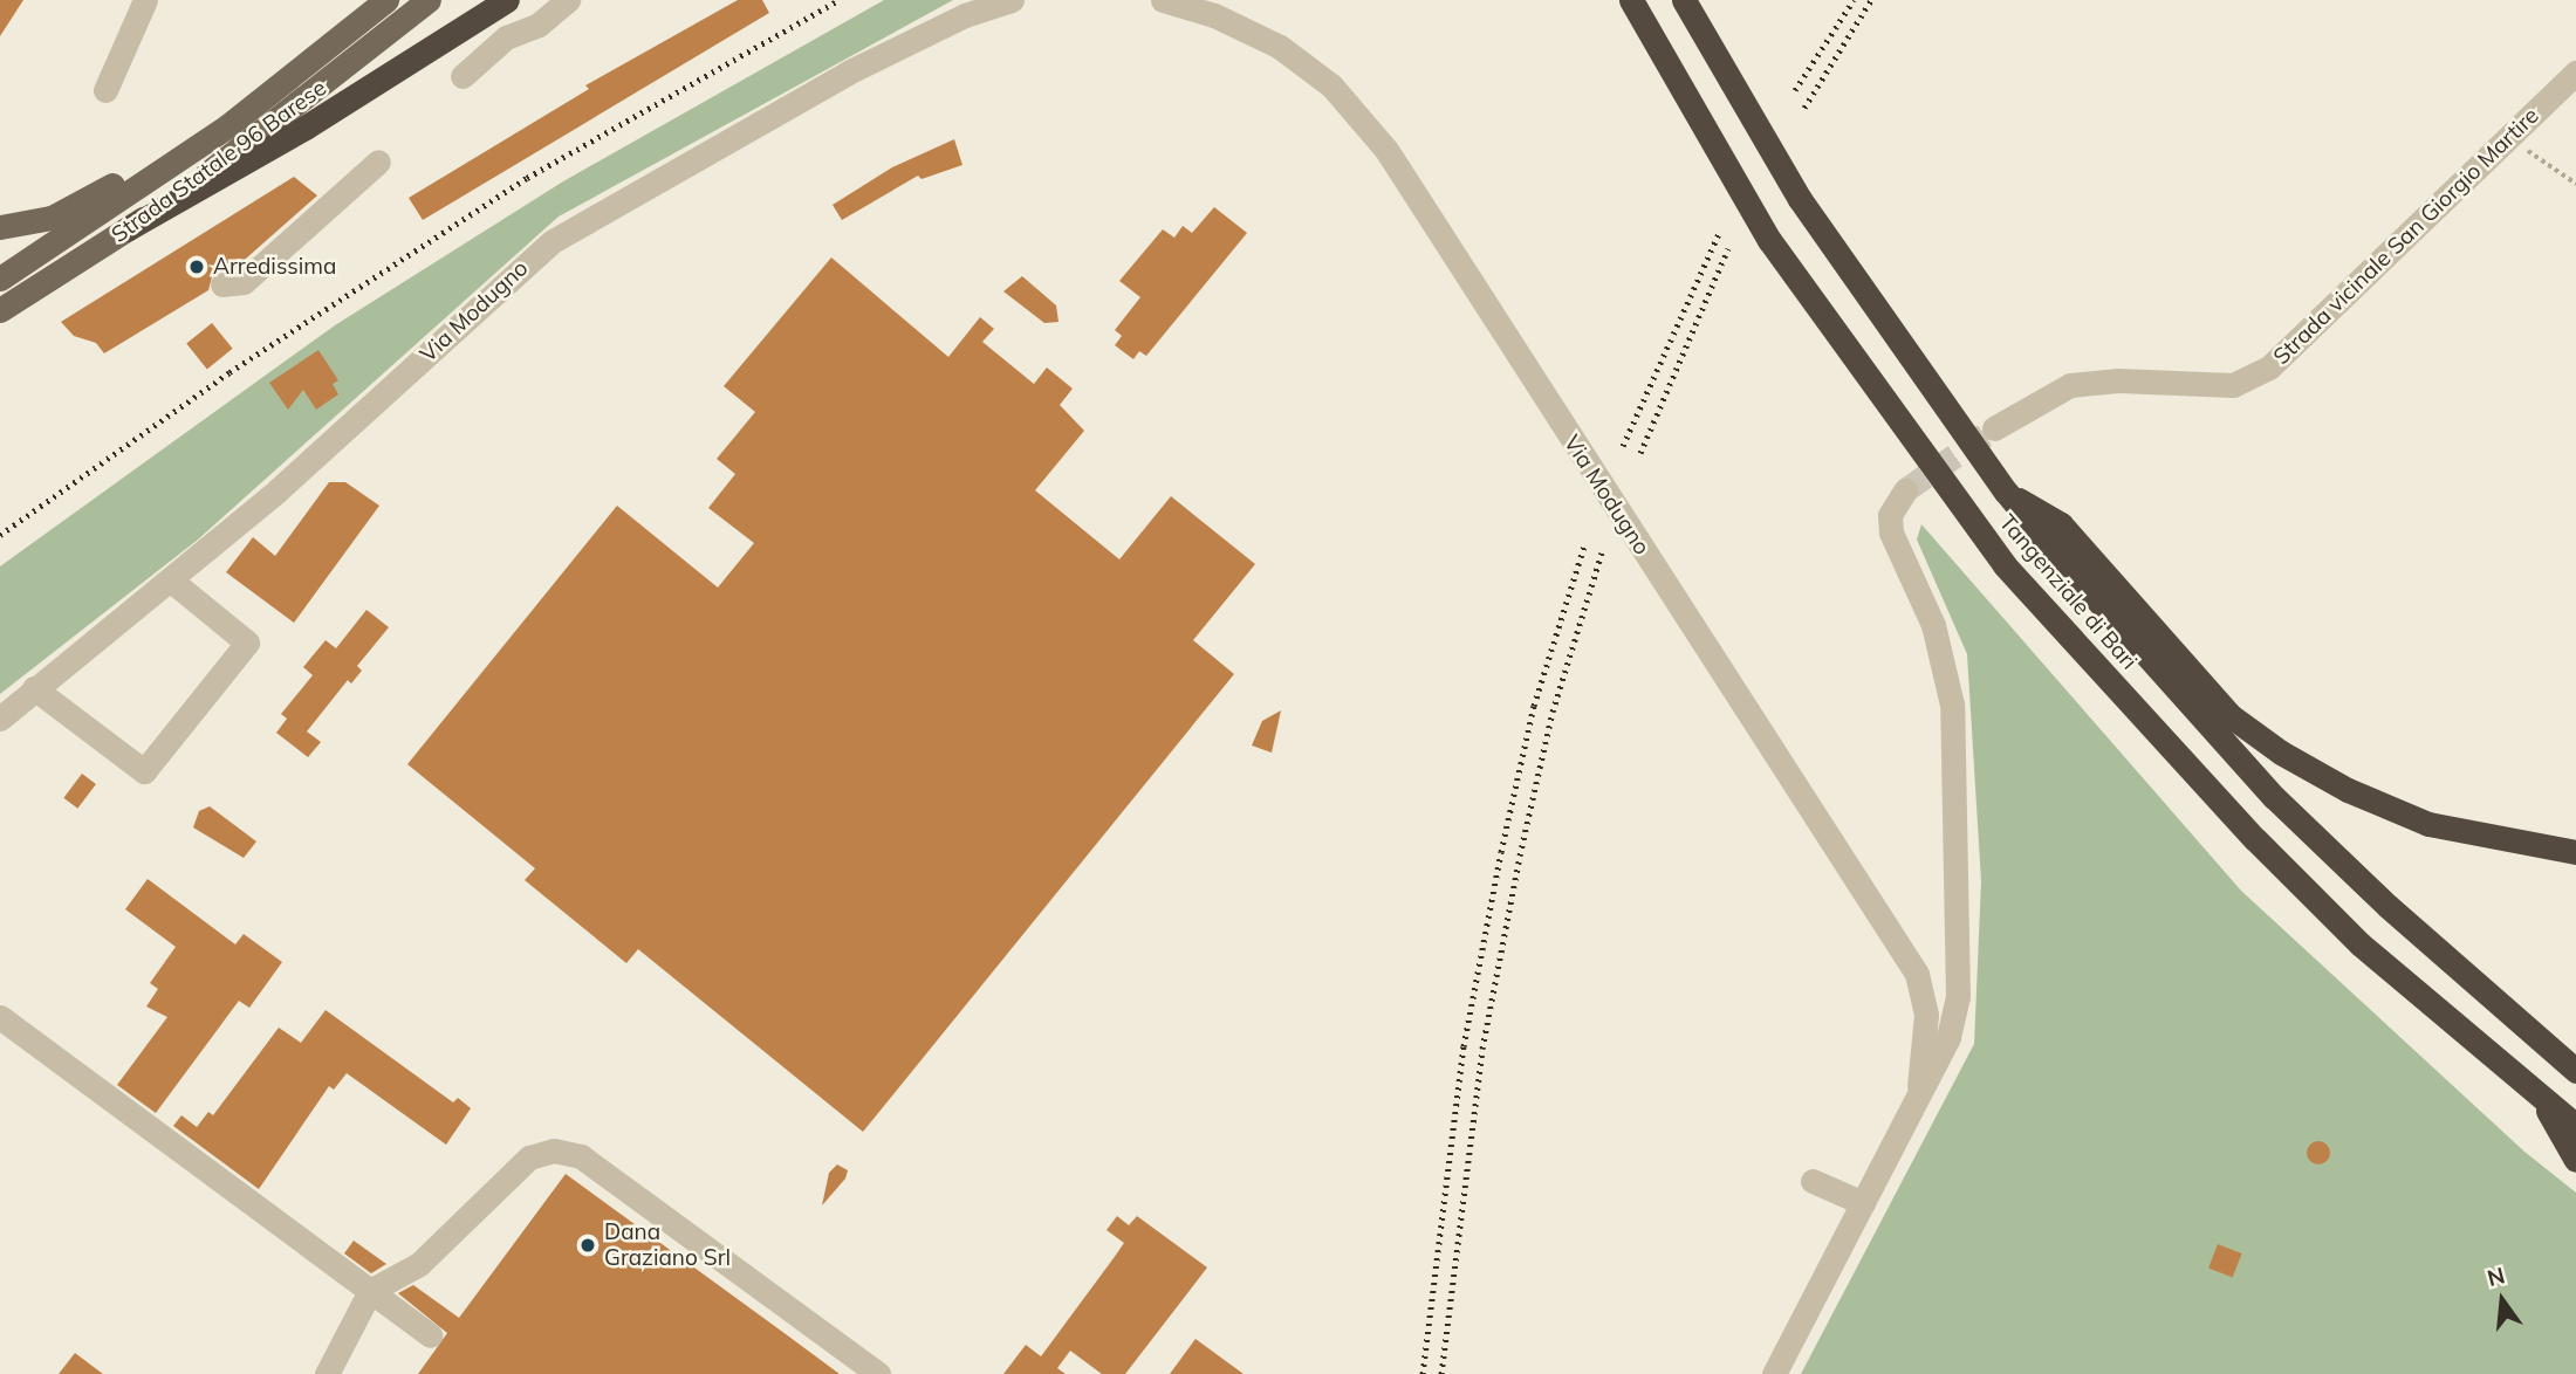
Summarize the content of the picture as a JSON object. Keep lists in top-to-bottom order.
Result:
{
  "streets": {
    "highway": ["Tangenziale di Bari"],
    "main road": ["Strada Statale 96 Barese"],
    "street": ["Strada vicinale San Giorgio Martire", "Via Modugno"]
  },
  "places": ["Arredissima", "Dana Graziano Srl"],
  "north": "top"
}
